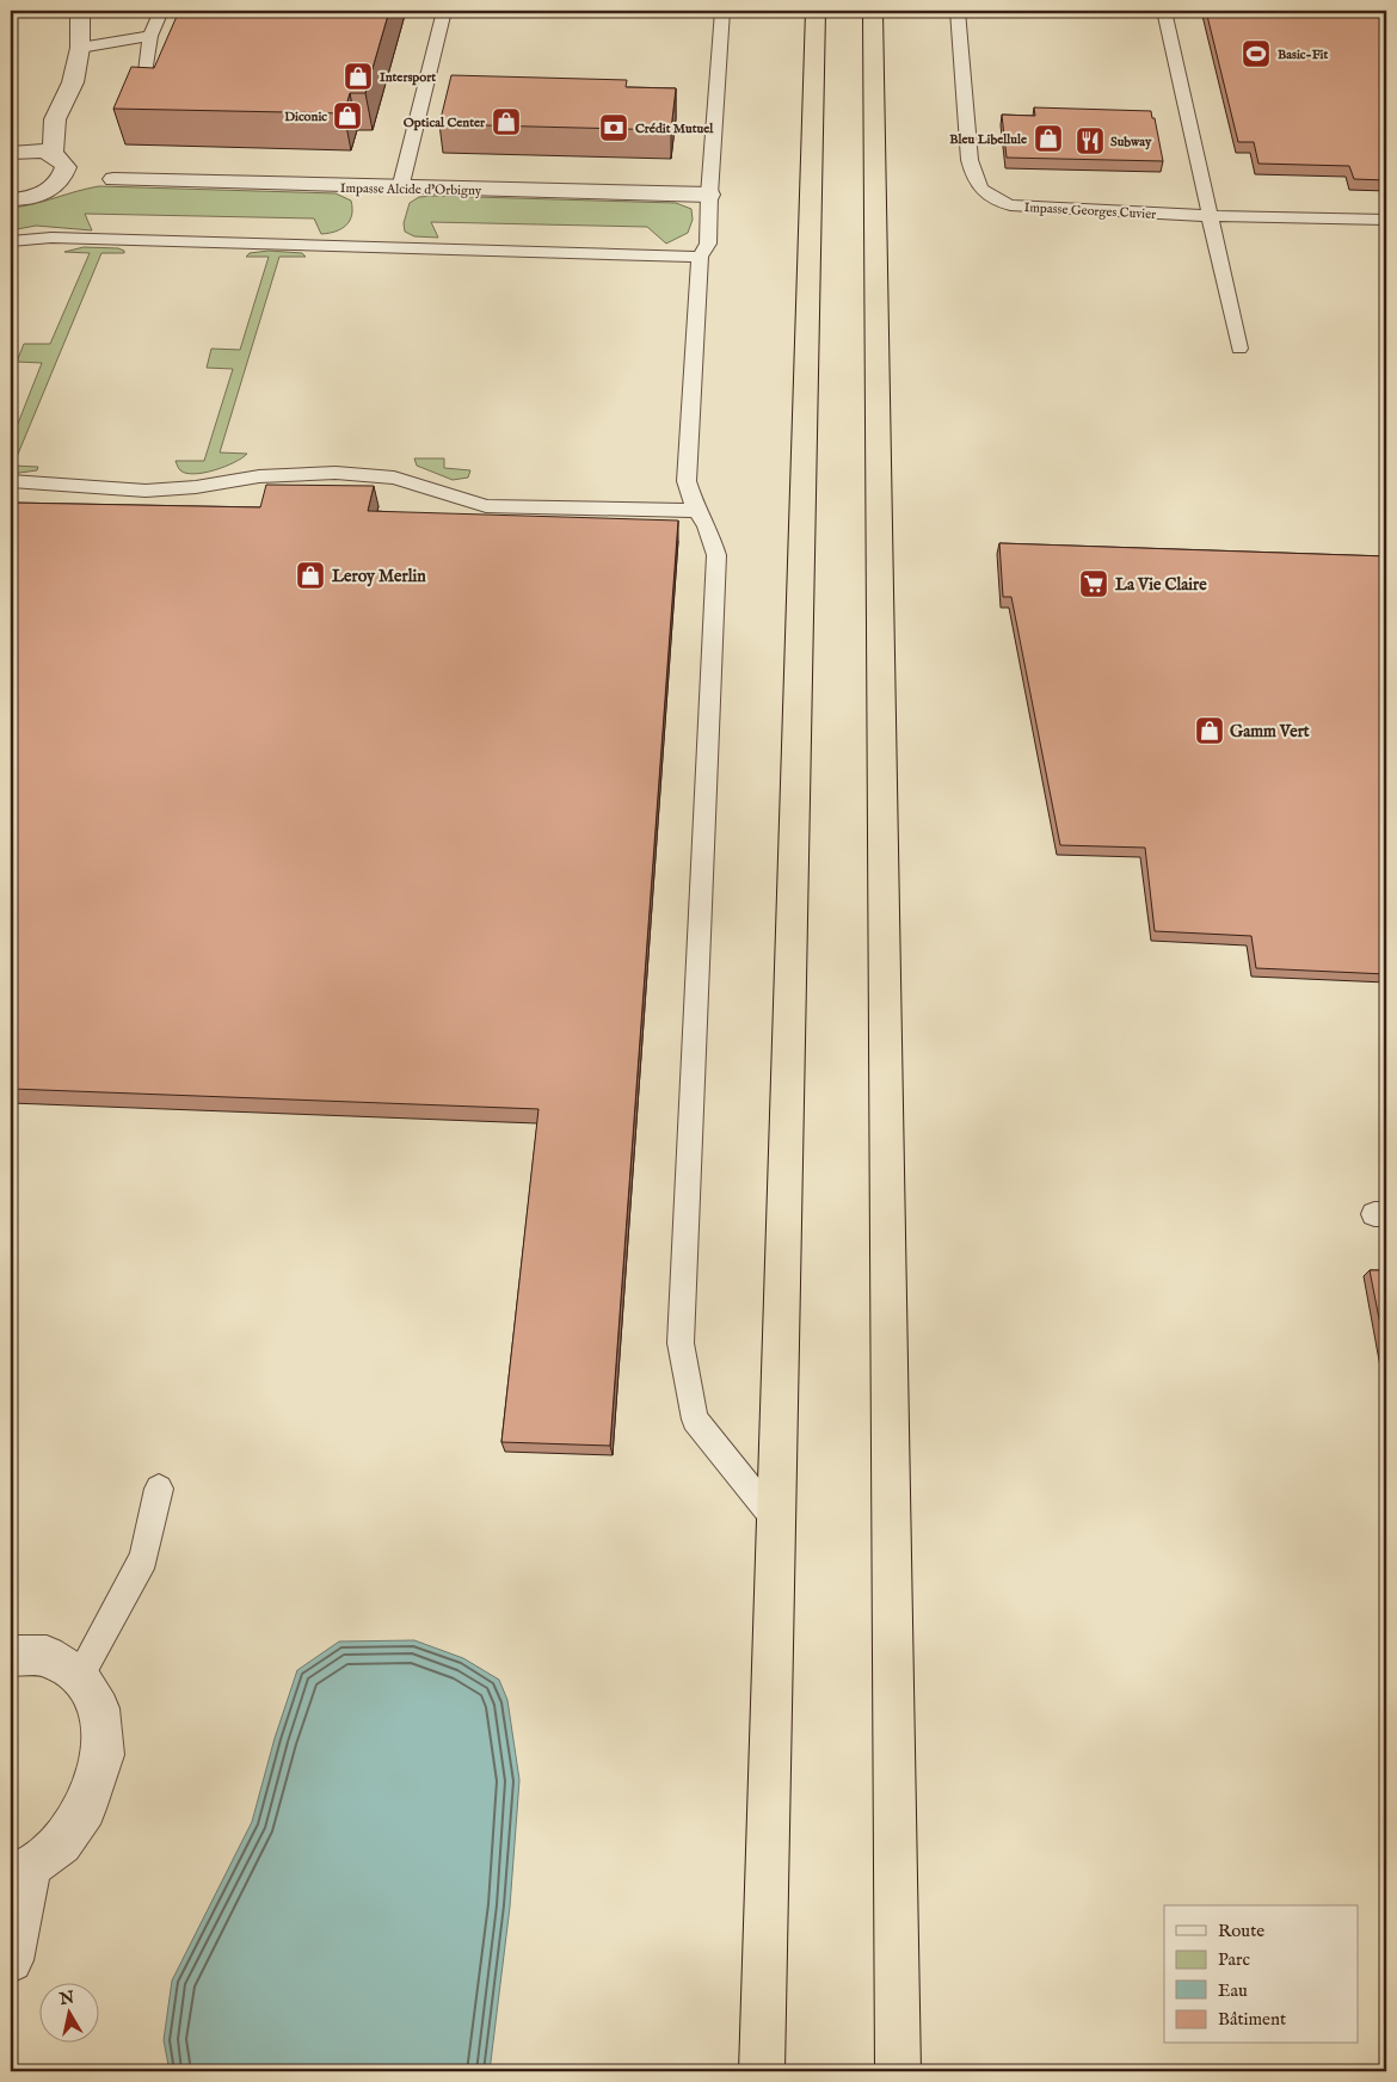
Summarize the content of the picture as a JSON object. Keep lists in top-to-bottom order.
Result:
{
  "streets": {
    "street": ["Impasse Alcide d'Orbigny"],
    "lane": ["Impasse Georges Cuvier"]
  },
  "places": {
    "sports": ["Basic-Fit"],
    "shop": [
      "Intersport",
      "Diconic",
      "Optical Center",
      "Bleu Libellule",
      "Leroy Merlin",
      "Gamm Vert"
    ],
    "bank": ["Crédit Mutuel"],
    "restaurant": ["Subway"],
    "supermarket": ["La Vie Claire"]
  },
  "legend": [
    "Route",
    "Parc",
    "Eau",
    "Bâtiment"
  ],
  "north": "top"
}
